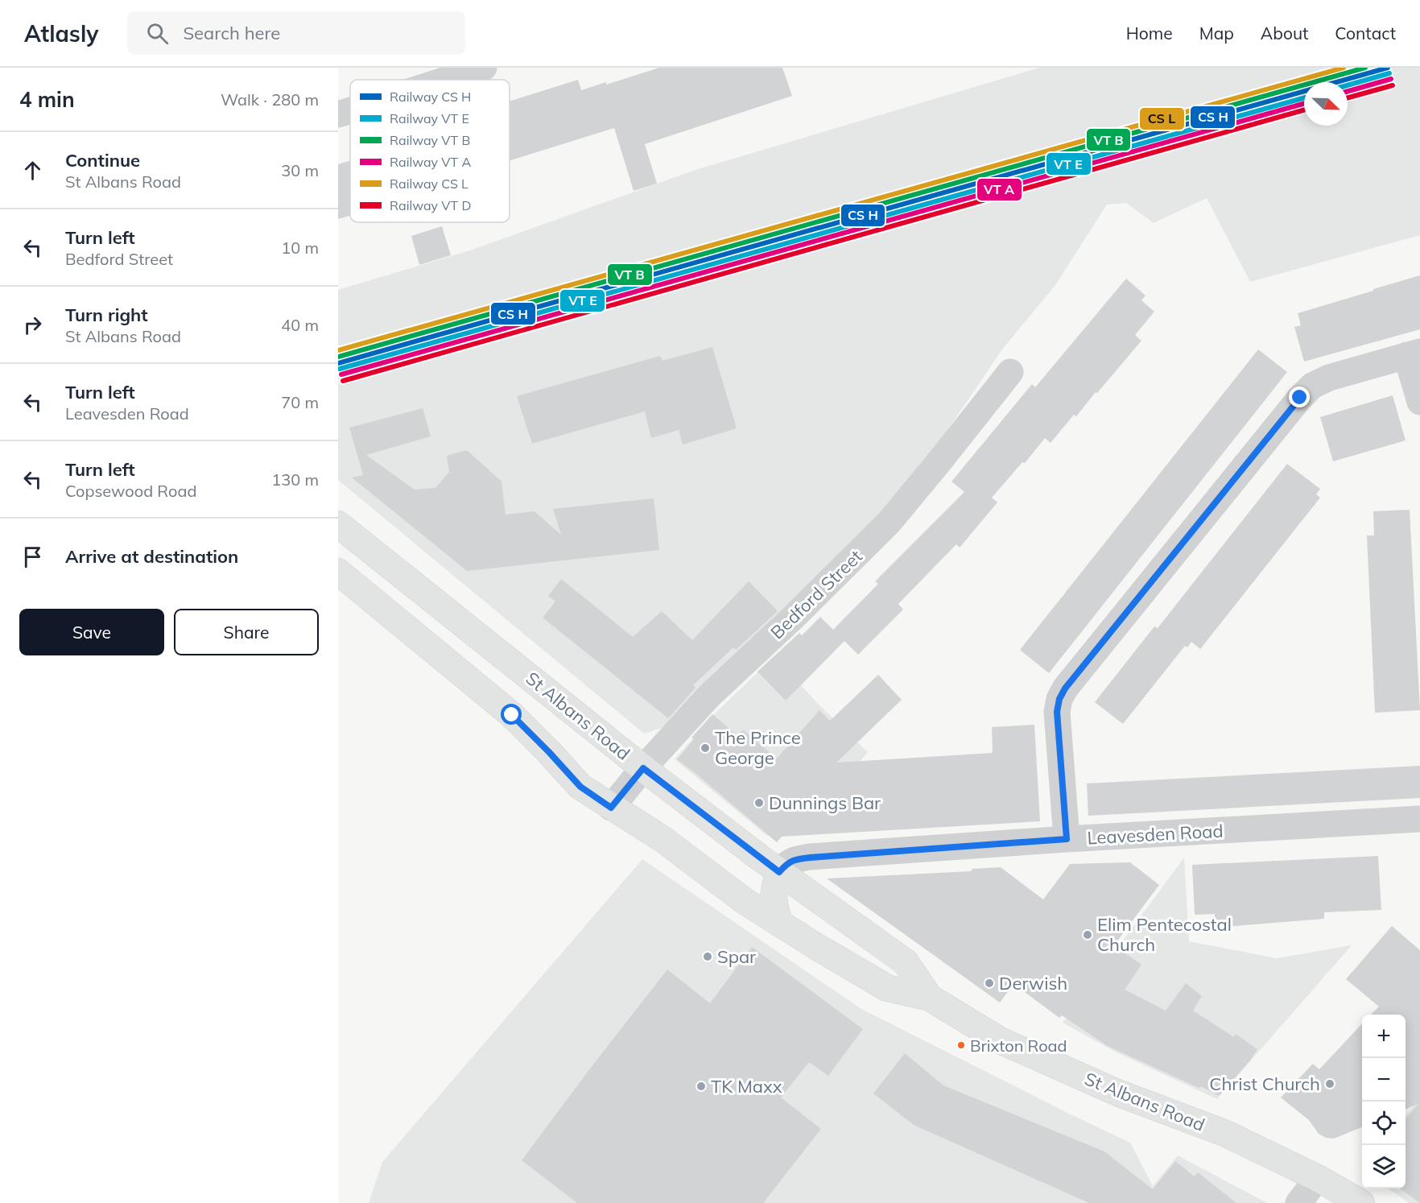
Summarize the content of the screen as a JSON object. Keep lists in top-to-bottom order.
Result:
{
  "streets": {
    "main road": ["St Albans Road"],
    "street": ["Bedford Street", "Leavesden Road"]
  },
  "crossings": [
    ["Bedford Street", "St Albans Road"],
    ["St Albans Road", "Leavesden Road"]
  ],
  "places": [
    "The Prince George",
    "Dunnings Bar",
    "Elim Pentecostal Church",
    "Spar",
    "Derwish",
    "Brixton Road",
    "Christ Church",
    "TK Maxx"
  ],
  "legend": [
    "Railway CS H",
    "Railway VT E",
    "Railway VT B",
    "Railway VT A",
    "Railway CS L",
    "Railway VT D"
  ],
  "north": "bottom right",
  "page": {
    "header": "Atlasly",
    "search": "Search here",
    "nav": [
      "Home",
      "Map",
      "About",
      "Contact"
    ],
    "heading": ["4 min", "Walk · 280 m"],
    "list": [
      ["Continue", "St Albans Road", "30 m"],
      ["Turn left", "Bedford Street", "10 m"],
      ["Turn right", "St Albans Road", "40 m"],
      ["Turn left", "Leavesden Road", "70 m"],
      ["Turn left", "Copsewood Road", "130 m"],
      "Arrive at destination"
    ],
    "buttons": ["Save", "Share"],
    "map_buttons": ["+", "−"]
  }
}
